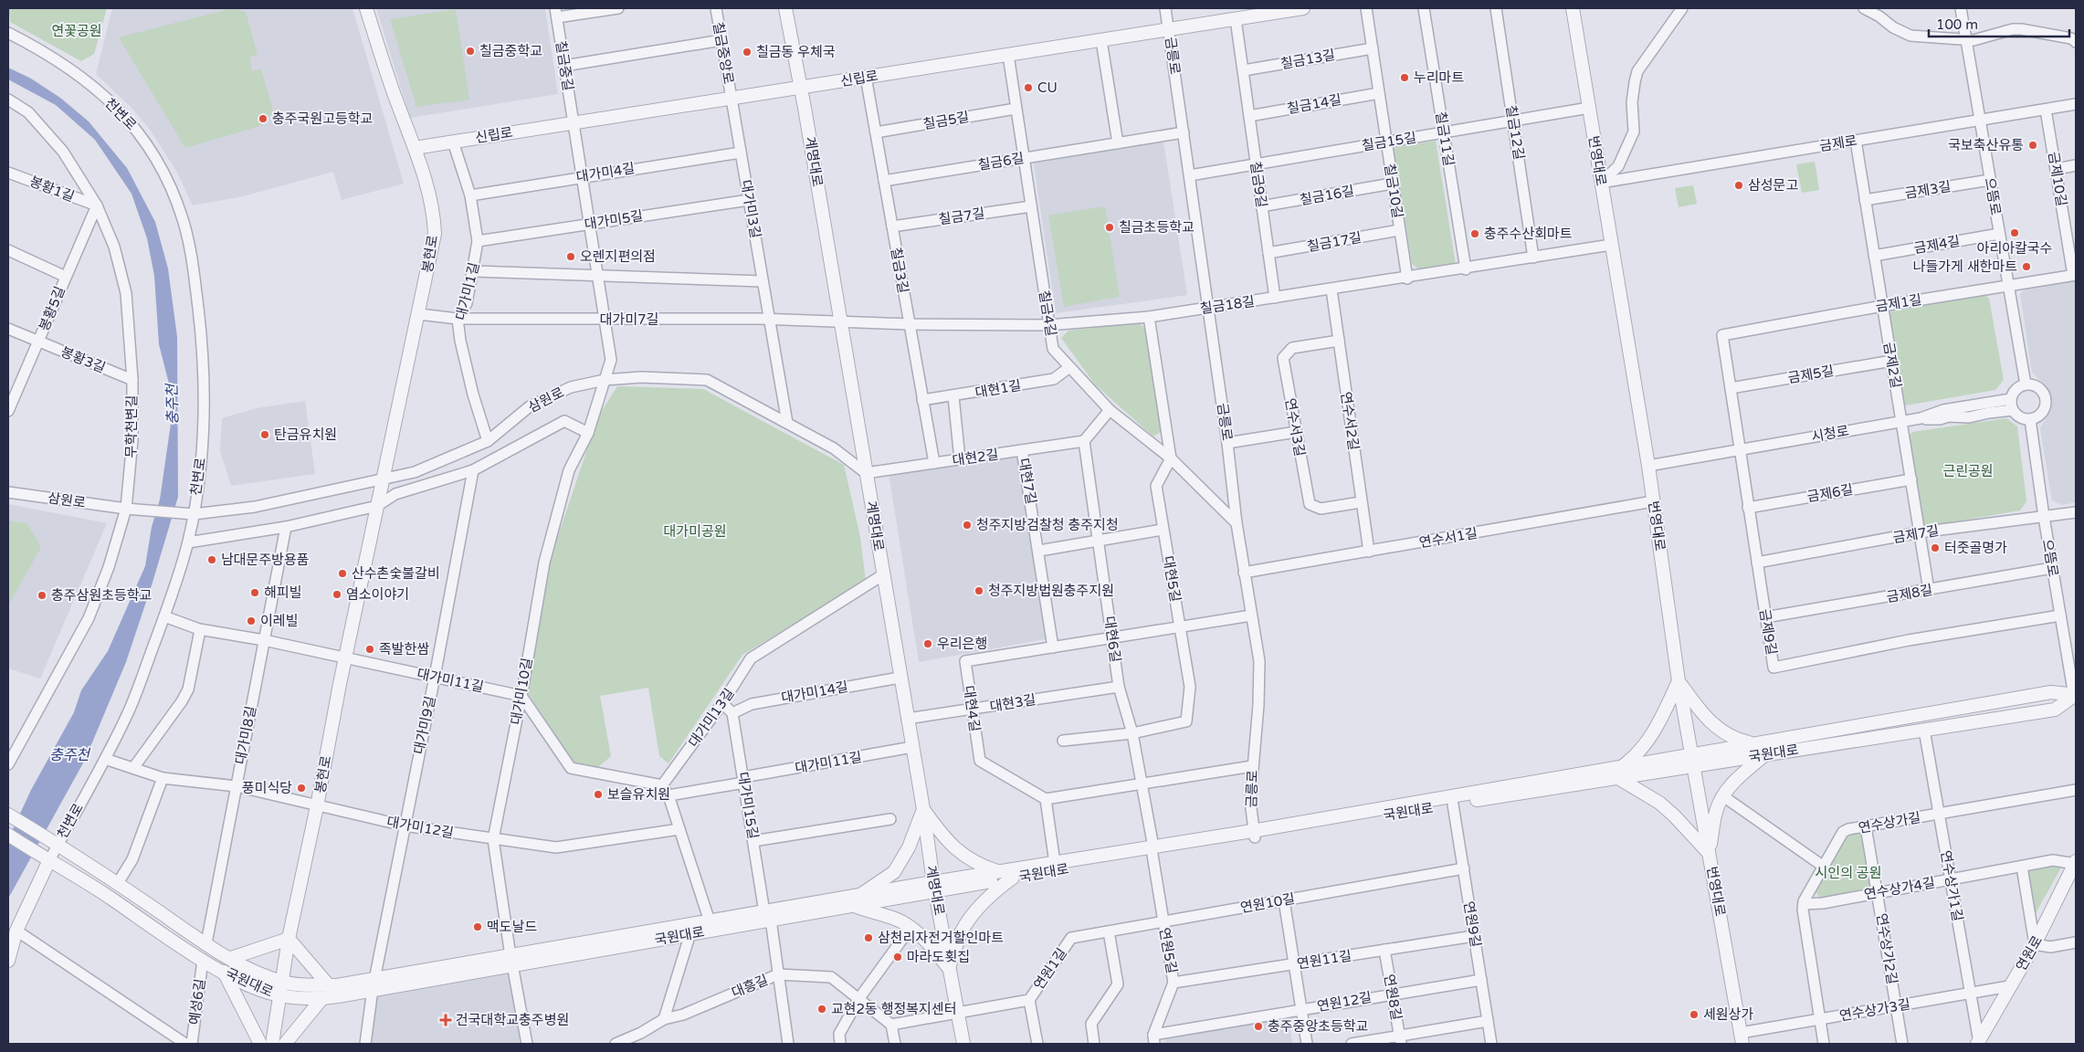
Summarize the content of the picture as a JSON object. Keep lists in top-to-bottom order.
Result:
{
  "streets": {
    "street": [
      "칠금중앙로",
      "금릉로",
      "칠금13길",
      "칠금중길",
      "신립로",
      "칠금14길",
      "천변로",
      "칠금5길",
      "칠금12길",
      "칠금11길",
      "칠금15길",
      "금제로",
      "번영대로",
      "계명대로",
      "칠금6길",
      "대가미4길",
      "금제10길",
      "칠금9길",
      "봉황1길",
      "금제3길",
      "칠금10길",
      "칠금16길",
      "으뜸로",
      "대가미3길",
      "칠금7길",
      "대가미5길",
      "칠금17길",
      "금제4길",
      "봉현로",
      "칠금3길",
      "대가미1길",
      "금제1길",
      "칠금18길",
      "봉황5길",
      "칠금4길",
      "대가미7길",
      "봉황3길",
      "금제2길",
      "금제5길",
      "대현1길",
      "삼원로",
      "연수서2길",
      "무학천변길",
      "연수서3길",
      "시청로",
      "대현2길",
      "대현7길",
      "금제6길",
      "금제7길",
      "연수서1길",
      "대현5길",
      "금제8길",
      "금제9길",
      "대현6길",
      "대가미11길",
      "대가미10길",
      "대가미14길",
      "대현3길",
      "대현4길",
      "대가미13길",
      "대가미9길",
      "대가미8길",
      "국원대로",
      "대가미15길",
      "연수상가길",
      "대가미12길",
      "연수상가1길",
      "연수상가4길",
      "연원10길",
      "연원9길",
      "연수상가2길",
      "연원5길",
      "연원로",
      "연원11길",
      "연원1길",
      "대흥길",
      "연원8길",
      "예성6길",
      "연원12길",
      "연수상가3길"
    ]
  },
  "crossings": [
    ["칠금중앙로", "신립로"],
    ["칠금중앙로", "대가미3길"],
    ["금릉로", "신립로"],
    ["금릉로", "칠금15길"],
    ["금릉로", "칠금6길"],
    ["금릉로", "칠금18길"],
    ["금릉로", "칠금4길"],
    ["금릉로", "연수서1길"],
    ["금릉로", "대현4길"],
    ["금릉로", "국원대로"],
    ["칠금13길", "칠금9길"],
    ["칠금13길", "칠금10길"],
    ["칠금중길", "신립로"],
    ["칠금중길", "대가미4길"],
    ["칠금중길", "대가미5길"],
    ["칠금중길", "대가미10길"],
    ["신립로", "계명대로"],
    ["신립로", "칠금9길"],
    ["신립로", "대가미3길"],
    ["신립로", "봉현로"],
    ["신립로", "칠금3길"],
    ["신립로", "대가미1길"],
    ["신립로", "칠금4길"],
    ["칠금14길", "칠금9길"],
    ["칠금14길", "칠금10길"],
    ["천변로", "삼원로"],
    ["천변로", "대가미11길"],
    ["천변로", "국원대로"],
    ["천변로", "대가미12길"],
    ["칠금5길", "칠금3길"],
    ["칠금5길", "칠금4길"],
    ["칠금12길", "칠금15길"],
    ["칠금12길", "칠금18길"],
    ["칠금11길", "칠금15길"],
    ["칠금11길", "칠금18길"],
    ["칠금15길", "번영대로"],
    ["칠금15길", "칠금9길"],
    ["칠금15길", "칠금10길"],
    ["금제로", "번영대로"],
    ["금제로", "금제10길"],
    ["금제로", "으뜸로"],
    ["금제로", "금제2길"],
    ["번영대로", "칠금18길"],
    ["번영대로", "시청로"],
    ["번영대로", "연수서1길"],
    ["번영대로", "국원대로"],
    ["번영대로", "연수상가3길"],
    ["계명대로", "칠금18길"],
    ["계명대로", "대가미7길"],
    ["계명대로", "삼원로"],
    ["계명대로", "대현2길"],
    ["계명대로", "대가미11길"],
    ["계명대로", "대가미14길"],
    ["계명대로", "대현3길"],
    ["계명대로", "대가미13길"],
    ["계명대로", "국원대로"],
    ["계명대로", "연원1길"],
    ["칠금6길", "칠금3길"],
    ["칠금6길", "칠금4길"],
    ["대가미4길", "대가미3길"],
    ["대가미4길", "대가미1길"],
    ["금제10길", "금제1길"],
    ["칠금9길", "칠금16길"],
    ["칠금9길", "칠금17길"],
    ["칠금9길", "칠금18길"],
    ["봉황1길", "봉황5길"],
    ["봉황1길", "무학천변길"],
    ["금제3길", "으뜸로"],
    ["금제3길", "금제2길"],
    ["칠금10길", "칠금16길"],
    ["칠금10길", "칠금17길"],
    ["칠금10길", "칠금18길"],
    ["으뜸로", "금제4길"],
    ["으뜸로", "금제1길"],
    ["으뜸로", "시청로"],
    ["으뜸로", "금제7길"],
    ["으뜸로", "금제8길"],
    ["으뜸로", "금제9길"],
    ["으뜸로", "국원대로"],
    ["대가미3길", "대가미5길"],
    ["대가미3길", "대가미7길"],
    ["대가미3길", "삼원로"],
    ["칠금7길", "칠금3길"],
    ["칠금7길", "칠금4길"],
    ["대가미5길", "대가미1길"],
    ["금제4길", "금제2길"],
    ["봉현로", "대가미7길"],
    ["봉현로", "삼원로"],
    ["봉현로", "대가미11길"],
    ["봉현로", "국원대로"],
    ["봉현로", "대가미12길"],
    ["칠금3길", "칠금18길"],
    ["칠금3길", "대현1길"],
    ["칠금3길", "대현2길"],
    ["대가미1길", "대가미7길"],
    ["대가미1길", "삼원로"],
    ["금제1길", "금제2길"],
    ["금제1길", "금제9길"],
    ["칠금18길", "칠금4길"],
    ["칠금18길", "대가미7길"],
    ["칠금18길", "연수서2길"],
    ["봉황5길", "봉황3길"],
    ["봉황5길", "무학천변길"],
    ["칠금4길", "대현1길"],
    ["칠금4길", "대현5길"],
    ["대가미7길", "대가미10길"],
    ["봉황3길", "무학천변길"],
    ["금제2길", "금제5길"],
    ["금제2길", "시청로"],
    ["금제2길", "금제6길"],
    ["금제2길", "금제7길"],
    ["금제2길", "금제8길"],
    ["금제5길", "금제9길"],
    ["삼원로", "무학천변길"],
    ["삼원로", "대현2길"],
    ["삼원로", "대가미10길"],
    ["연수서2길", "연수서3길"],
    ["연수서2길", "연수서1길"],
    ["시청로", "금제9길"],
    ["대현2길", "대현7길"],
    ["대현2길", "대현6길"],
    ["대현7길", "대현4길"],
    ["금제6길", "금제9길"],
    ["금제7길", "금제9길"],
    ["대현5길", "대현6길"],
    ["대현5길", "대현4길"],
    ["금제8길", "금제9길"],
    ["대현6길", "대현3길"],
    ["대현6길", "대현4길"],
    ["대현6길", "국원대로"],
    ["대현6길", "연원5길"],
    ["대가미11길", "대가미10길"],
    ["대가미11길", "대가미9길"],
    ["대가미11길", "대가미8길"],
    ["대가미11길", "대가미15길"],
    ["대가미10길", "국원대로"],
    ["대가미10길", "대가미12길"],
    ["대가미14길", "대가미15길"],
    ["대현3길", "대현4길"],
    ["대가미9길", "국원대로"],
    ["대가미9길", "대가미12길"],
    ["대가미8길", "국원대로"],
    ["대가미8길", "대가미12길"],
    ["국원대로", "대가미15길"],
    ["국원대로", "연수상가1길"],
    ["국원대로", "연원9길"],
    ["국원대로", "연원5길"],
    ["국원대로", "예성6길"],
    ["대가미15길", "대흥길"],
    ["연수상가길", "연수상가1길"],
    ["연수상가길", "연수상가4길"],
    ["연수상가길", "연수상가2길"],
    ["연수상가1길", "연수상가4길"],
    ["연수상가1길", "연원로"],
    ["연수상가1길", "연수상가3길"],
    ["연수상가4길", "연수상가2길"],
    ["연수상가4길", "연원로"],
    ["연원10길", "연원9길"],
    ["연원10길", "연원5길"],
    ["연원10길", "연원1길"],
    ["연원9길", "연원11길"],
    ["연원9길", "연원12길"],
    ["연수상가2길", "연수상가3길"],
    ["연원5길", "연원11길"],
    ["연원5길", "연원12길"],
    ["연원로", "연수상가3길"],
    ["연원11길", "연원8길"],
    ["연원8길", "연원12길"]
  ],
  "water": ["충주천"],
  "parks": [
    "연꽃공원",
    "근린공원",
    "대가미공원",
    "시인의 공원"
  ],
  "places": {
    "other": [
      "칠금중학교",
      "칠금동 우체국",
      "누리마트",
      "CU",
      "충주국원고등학교",
      "국보축산유통",
      "삼성문고",
      "칠금초등학교",
      "아리아칼국수",
      "충주수산회마트",
      "오렌지편의점",
      "나들가게 새한마트",
      "탄금유치원",
      "청주지방검찰청 충주지청",
      "터줏골명가",
      "남대문주방용품",
      "산수촌숯불갈비",
      "청주지방법원충주지원",
      "해피빌",
      "염소이야기",
      "충주삼원초등학교",
      "이레빌",
      "우리은행",
      "족발한쌈",
      "풍미식당",
      "보슬유치원",
      "맥도날드",
      "삼천리자전거할인마트",
      "마라도횟집",
      "교현2동 행정복지센터",
      "세원상가",
      "충주중앙초등학교"
    ],
    "health": ["건국대학교충주병원"]
  },
  "scale_bar": "100 m"
}
